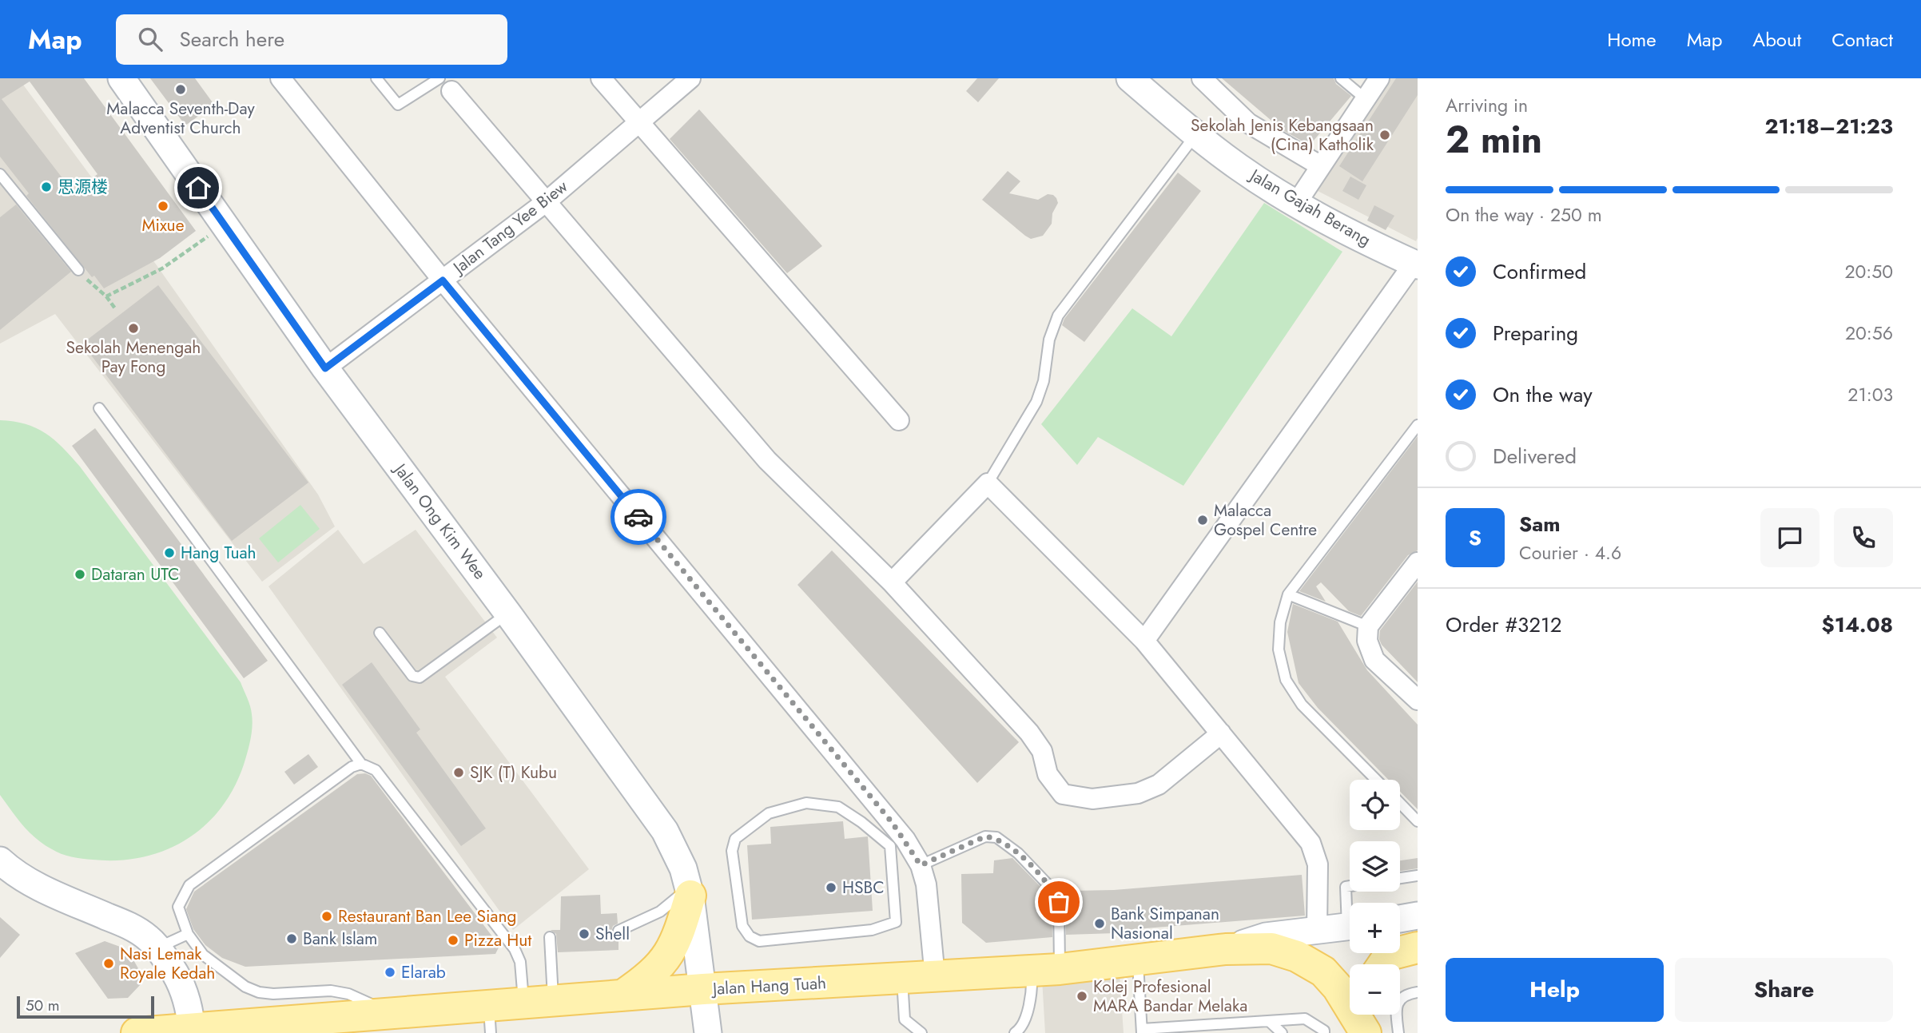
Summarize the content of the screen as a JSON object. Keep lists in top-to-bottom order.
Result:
{
  "streets": {
    "main road": ["Jalan Gajah Berang", "Jalan Ong Kim Wee", "Jalan Hang Tuah"],
    "street": ["Jalan Tang Yee Biew"]
  },
  "crossings": [
    ["Jalan Tang Yee Biew", "Jalan Ong Kim Wee"],
    ["Jalan Ong Kim Wee", "Jalan Hang Tuah"]
  ],
  "places": [
    "Malacca Seventh-Day Adventist Church",
    "Sekolah Jenis Kebangsaan (Cina) Katholik",
    "思源楼",
    "Mixue",
    "Sekolah Menengah Pay Fong",
    "Malacca Gospel Centre",
    "Hang Tuah",
    "Dataran UTC",
    "SJK (T) Kubu",
    "HSBC",
    "Restaurant Ban Lee Siang",
    "Bank Simpanan Nasional",
    "Shell",
    "Bank Islam",
    "Pizza Hut",
    "Nasi Lemak Royale Kedah",
    "Elarab",
    "Kolej Profesional MARA Bandar Melaka"
  ],
  "scale_bar": "50 m",
  "page": {
    "header": "Map",
    "search": "Search here",
    "nav": [
      "Home",
      "Map",
      "About",
      "Contact"
    ],
    "heading": ["2 min", "Arriving in", "21:18–21:23"],
    "panel": [
      "Sam",
      "Courier · 4.6",
      "Order #3212",
      "$14.08"
    ],
    "bar": "On the way · 250 m",
    "list": [
      ["Confirmed", "20:50"],
      ["Preparing", "20:56"],
      ["On the way", "21:03"],
      "Delivered"
    ],
    "round": "S",
    "map_buttons": ["+", "−"],
    "buttons": ["Help", "Share"],
    "scale": "50 m"
  }
}
